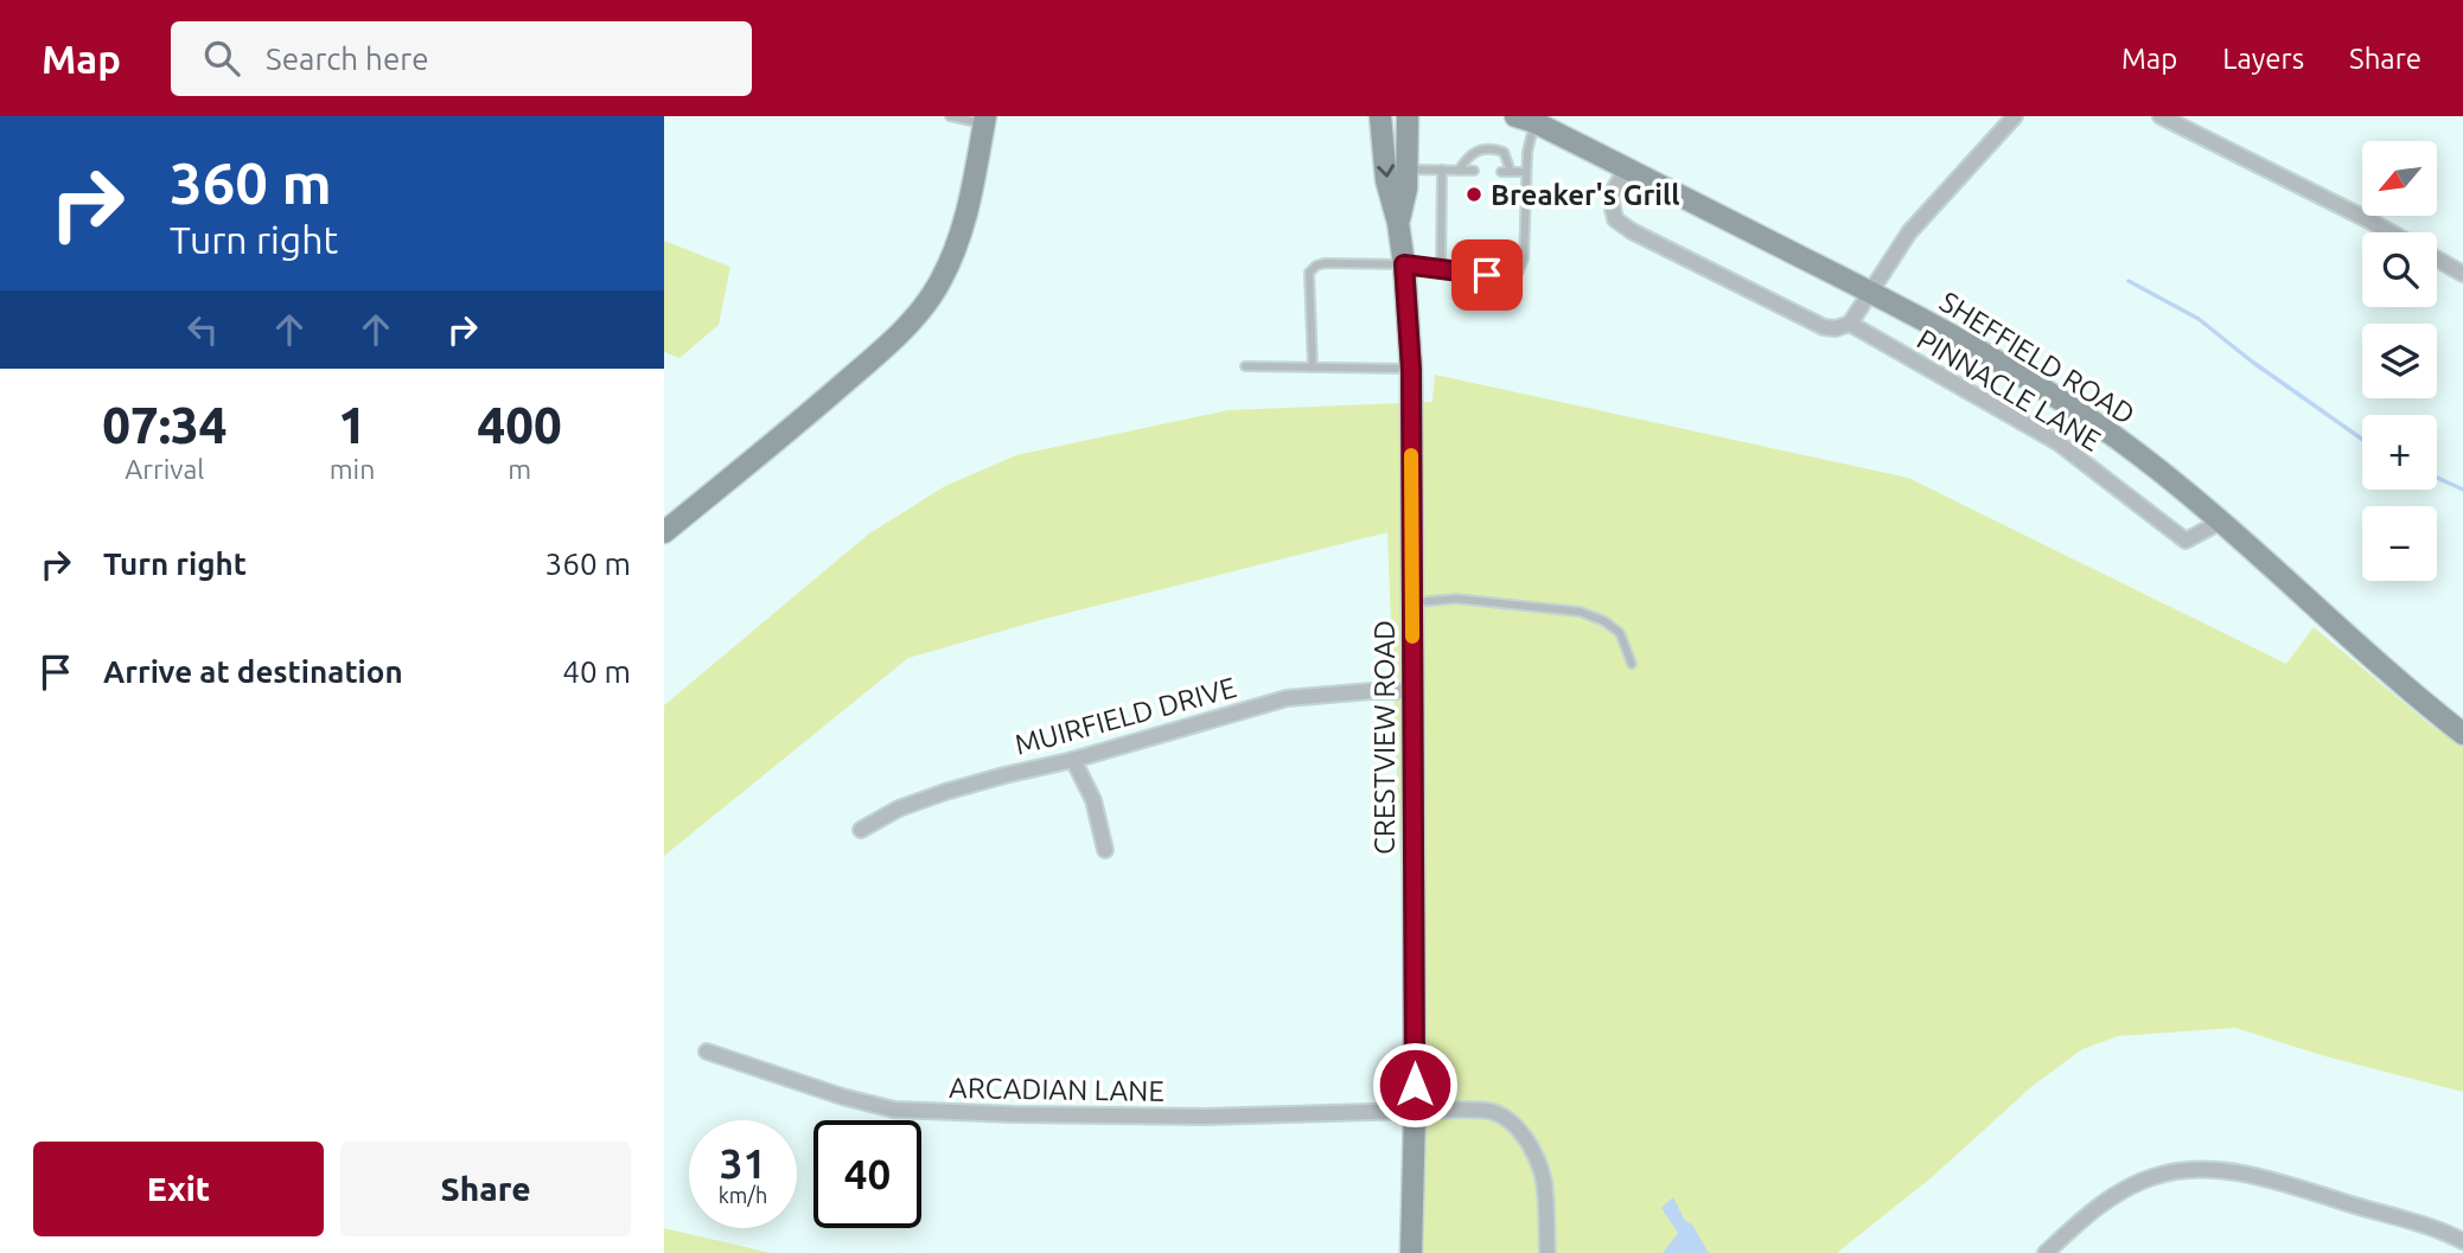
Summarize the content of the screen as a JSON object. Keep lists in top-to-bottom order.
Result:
{
  "streets": {
    "street": [
      "SHEFFIELD ROAD",
      "PINNACLE LANE",
      "MUIRFIELD DRIVE",
      "CRESTVIEW ROAD",
      "ARCADIAN LANE"
    ]
  },
  "crossings": [
    ["SHEFFIELD ROAD", "PINNACLE LANE"],
    ["MUIRFIELD DRIVE", "CRESTVIEW ROAD"],
    ["CRESTVIEW ROAD", "ARCADIAN LANE"]
  ],
  "places": ["Breaker's Grill"],
  "north": "bottom left",
  "page": {
    "header": "Map",
    "search": "Search here",
    "nav": ["Map", "Layers", "Share"],
    "turn": ["360 m", "Turn right"],
    "map_buttons": ["+", "−"],
    "eta": [
      "07:34",
      "Arrival",
      "1",
      "min",
      "400",
      "m"
    ],
    "list": [
      {
        "name": "Turn right",
        "value": "360 m"
      },
      {
        "name": "Arrive at destination",
        "value": "40 m"
      }
    ],
    "speed": "31 km/h",
    "limit": "40",
    "buttons": ["Exit", "Share"]
  }
}
